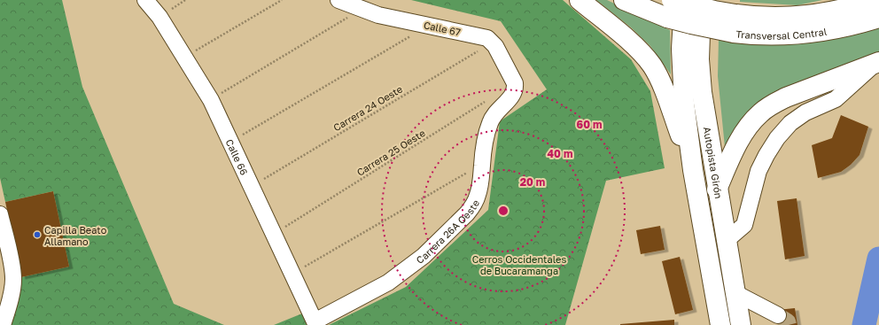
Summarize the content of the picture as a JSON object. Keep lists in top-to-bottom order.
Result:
{
  "streets": {
    "main road": ["Transversal Central", "Autopista Girón"],
    "street": ["Calle 67", "Calle 66", "Carrera 26A Oeste"],
    "path": ["Carrera 24 Oeste", "Carrera 25 Oeste"]
  },
  "crossings": [
    ["Calle 67", "Carrera 24 Oeste"],
    ["Calle 67", "Carrera 26A Oeste"],
    ["Carrera 24 Oeste", "Calle 66"],
    ["Carrera 24 Oeste", "Carrera 26A Oeste"],
    ["Carrera 25 Oeste", "Calle 66"],
    ["Calle 66", "Carrera 26A Oeste"]
  ],
  "parks": ["Cerros Occidentales de Bucaramanga"],
  "places": ["Capilla Beato Allamano"],
  "rings": ["60 m", "40 m", "20 m"]
}
